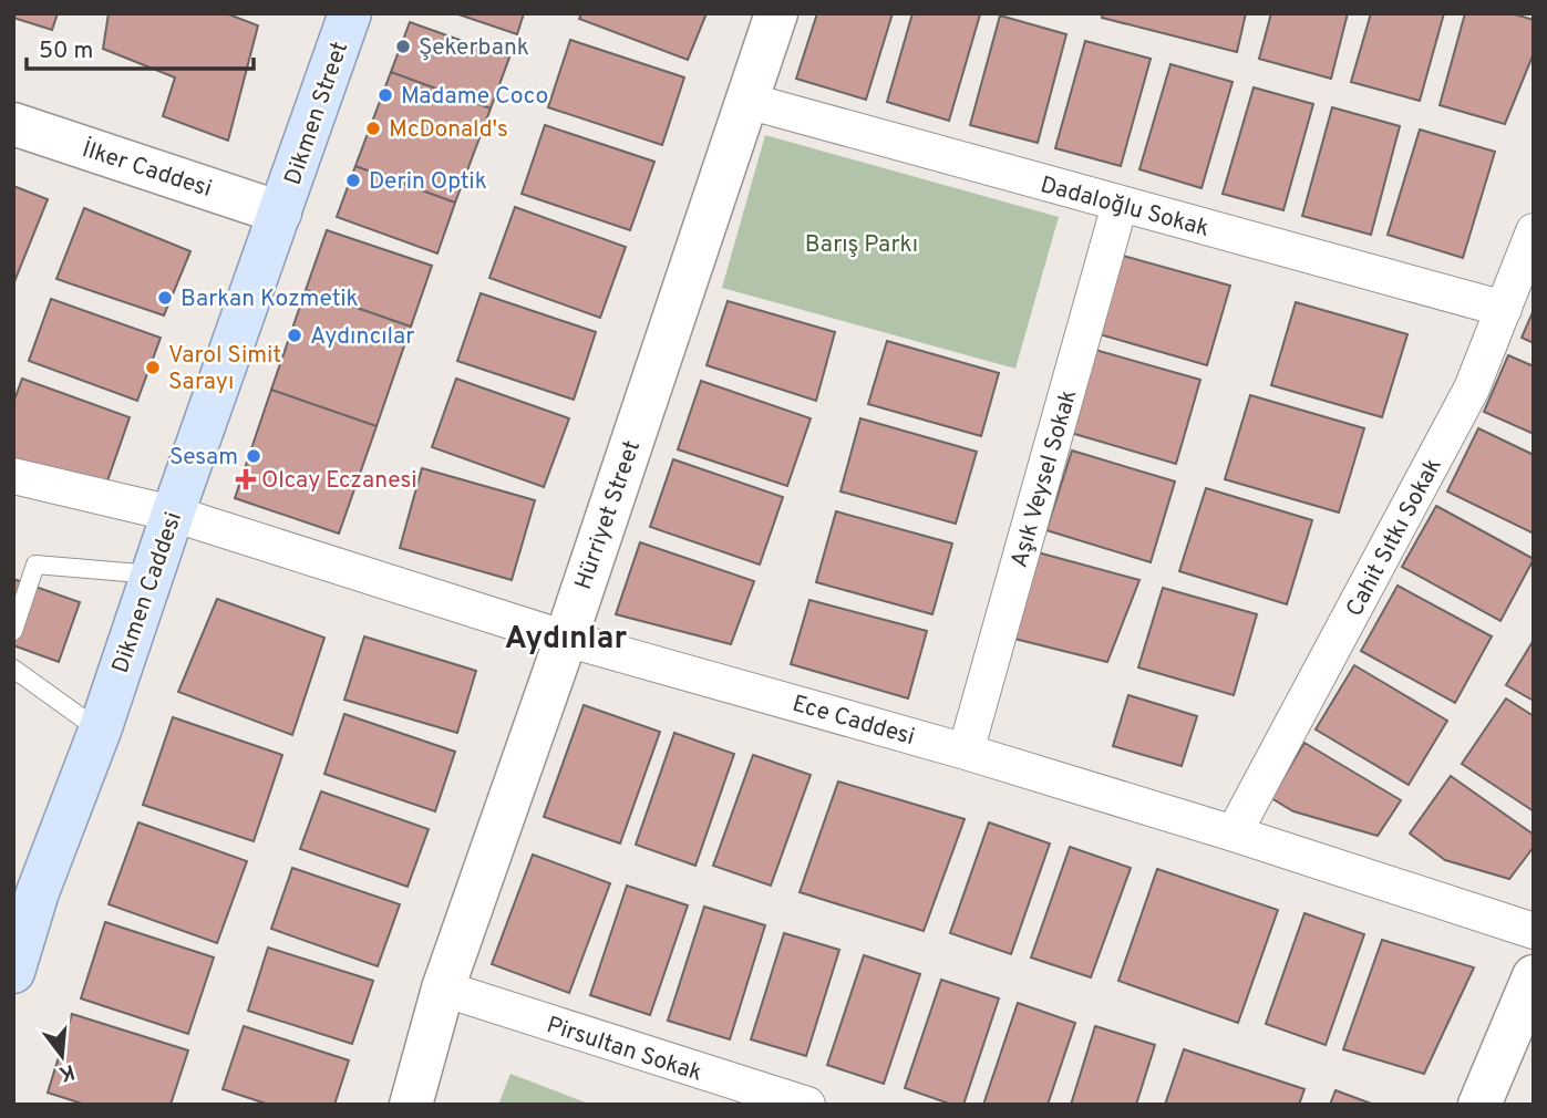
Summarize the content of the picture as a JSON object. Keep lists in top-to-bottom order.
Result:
{
  "streets": {
    "main road": ["Dikmen Street", "Dikmen Caddesi"],
    "street": [
      "İlker Caddesi",
      "Dadaloğlu Sokak",
      "Aşık Veysel Sokak",
      "Hürriyet Street",
      "Cahit Sıtkı Sokak",
      "Ece Caddesi",
      "Pirsultan Sokak"
    ]
  },
  "crossings": [
    ["Dikmen Street", "İlker Caddesi"],
    ["Dikmen Street", "Dikmen Caddesi"],
    ["İlker Caddesi", "Dikmen Caddesi"],
    ["Dadaloğlu Sokak", "Aşık Veysel Sokak"],
    ["Dadaloğlu Sokak", "Hürriyet Street"],
    ["Dadaloğlu Sokak", "Cahit Sıtkı Sokak"],
    ["Aşık Veysel Sokak", "Ece Caddesi"],
    ["Hürriyet Street", "Ece Caddesi"],
    ["Hürriyet Street", "Pirsultan Sokak"],
    ["Cahit Sıtkı Sokak", "Ece Caddesi"],
    ["Dikmen Caddesi", "Ece Caddesi"]
  ],
  "districts": ["Aydınlar"],
  "parks": ["Barış Parkı"],
  "places": {
    "other": [
      "Şekerbank",
      "Madame Coco",
      "McDonald's",
      "Derin Optik",
      "Barkan Kozmetik",
      "Aydıncılar",
      "Varol Simit Sarayı",
      "Sesam"
    ],
    "health": ["Olcay Eczanesi"]
  },
  "scale_bar": "50 m",
  "north": "bottom"
}
